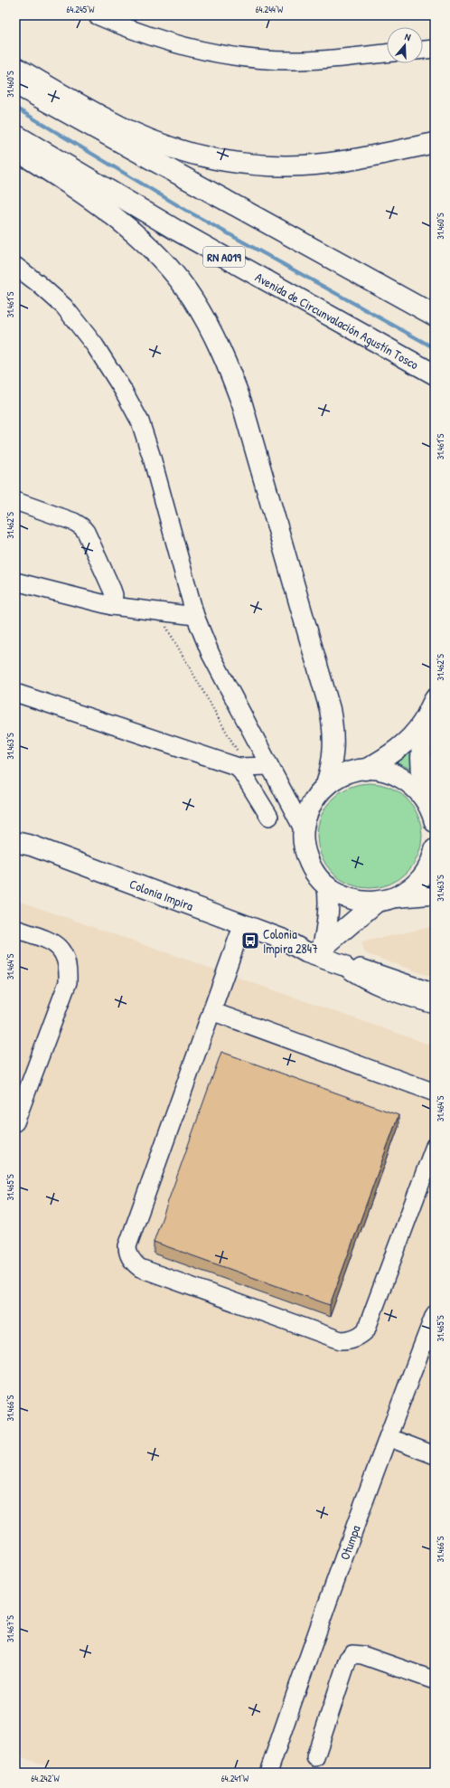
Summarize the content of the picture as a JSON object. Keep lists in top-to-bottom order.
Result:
{
  "streets": {
    "main road": ["RN A019", "Avenida de Circunvalación Agustín Tosco", "Colonia Impira"],
    "street": ["Otumpa"]
  },
  "places": {
    "bus stop": ["Colonia Impira 2847"]
  },
  "north": "top",
  "coordinates": [
    "64.245°W",
    "64.244°W",
    "31.460°S",
    "31.461°S",
    "31.462°S",
    "31.463°S",
    "31.464°S",
    "31.465°S",
    "31.466°S",
    "31.467°S",
    "64.242°W",
    "64.241°W"
  ]
}
